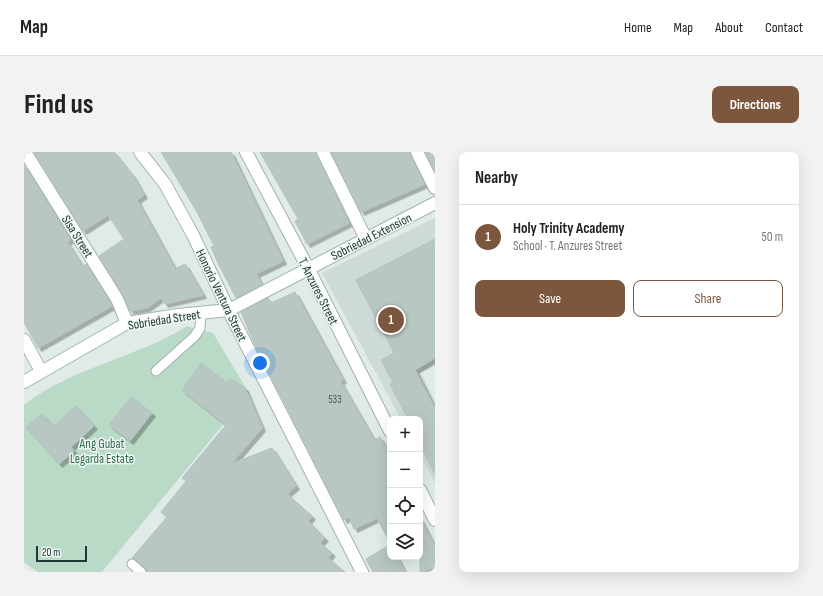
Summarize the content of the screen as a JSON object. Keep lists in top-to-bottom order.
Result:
{
  "streets": {
    "street": [
      "Sisa Street",
      "Sobriedad Extension",
      "T. Anzures Street",
      "Honorio Ventura Street",
      "Sobriedad Street"
    ]
  },
  "crossings": [
    ["Sisa Street", "Sobriedad Street"],
    ["Sobriedad Extension", "T. Anzures Street"],
    ["Sobriedad Extension", "Sobriedad Street"],
    ["T. Anzures Street", "Sobriedad Street"],
    ["Honorio Ventura Street", "Sobriedad Street"]
  ],
  "parks": ["Ang Gubat Legarda Estate"],
  "house_numbers": ["533"],
  "scale_bar": "20 m",
  "page": {
    "header": "Map",
    "nav": [
      "Home",
      "Map",
      "About",
      "Contact"
    ],
    "buttons": [
      "Directions",
      ["Save", "Share"]
    ],
    "title": "Find us",
    "heading": "Nearby",
    "list": [
      {
        "mark": "1",
        "name": "Holy Trinity Academy",
        "note": "School · T. Anzures Street",
        "value": "50 m"
      }
    ],
    "pins": "1",
    "map_buttons": ["+", "−"],
    "scale": "20 m"
  }
}
